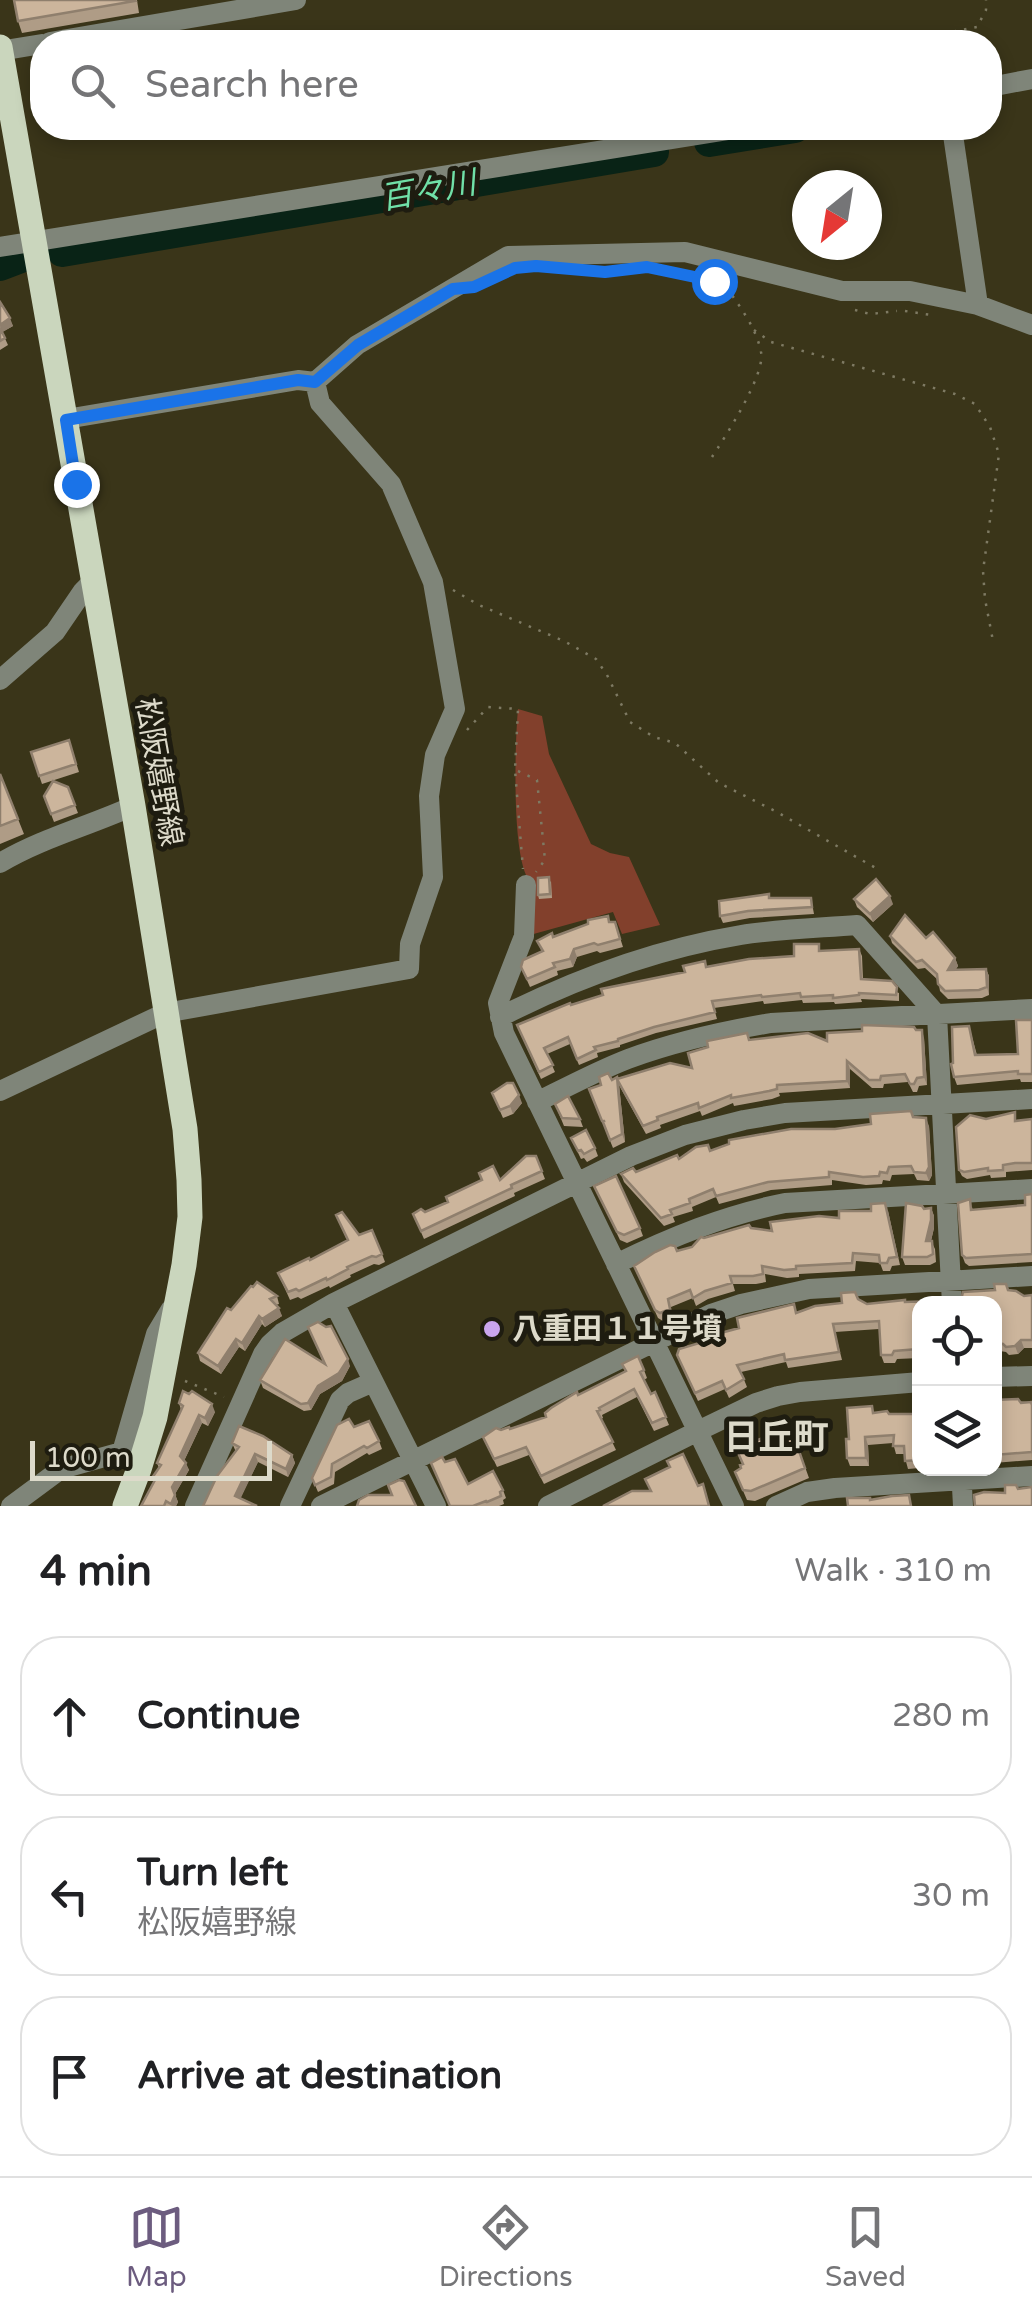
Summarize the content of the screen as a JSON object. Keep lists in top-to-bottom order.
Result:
{
  "streets": {
    "main road": ["松阪嬉野線"]
  },
  "districts": ["日丘町"],
  "water": ["百々川"],
  "places": ["八重田１１号墳"],
  "scale_bar": "100 m",
  "north": "bottom left",
  "page": {
    "search": "Search here",
    "scale": "100 m",
    "heading": ["4 min", "Walk · 310 m"],
    "list": [
      ["Continue", "280 m"],
      ["Turn left", "松阪嬉野線", "30 m"],
      "Arrive at destination"
    ],
    "nav": ["Map", "Directions", "Saved"]
  }
}
